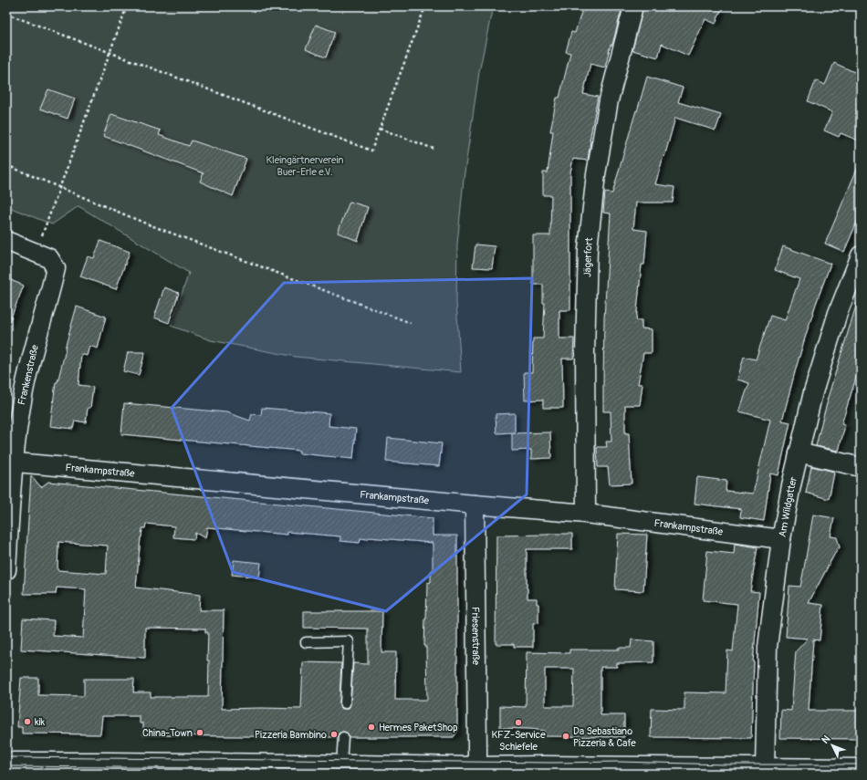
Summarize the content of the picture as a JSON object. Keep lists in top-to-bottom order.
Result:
{
  "streets": {
    "street": [
      "Jägerfort",
      "Frankenstraße",
      "Frankampstraße",
      "Am Wildgatter",
      "Friesenstraße"
    ]
  },
  "crossings": [
    ["Jägerfort", "Frankampstraße"],
    ["Frankenstraße", "Frankampstraße"],
    ["Frankampstraße", "Am Wildgatter"],
    ["Frankampstraße", "Friesenstraße"]
  ],
  "parks": ["Kleingärtnerverein Buer-Erle e.V."],
  "places": [
    "kik",
    "KFZ-Service Schiefele",
    "Hermes PaketShop",
    "China-Town",
    "Pizzeria Bambino",
    "Da Sebastiano Pizzeria & Cafe"
  ],
  "north": "top left"
}
